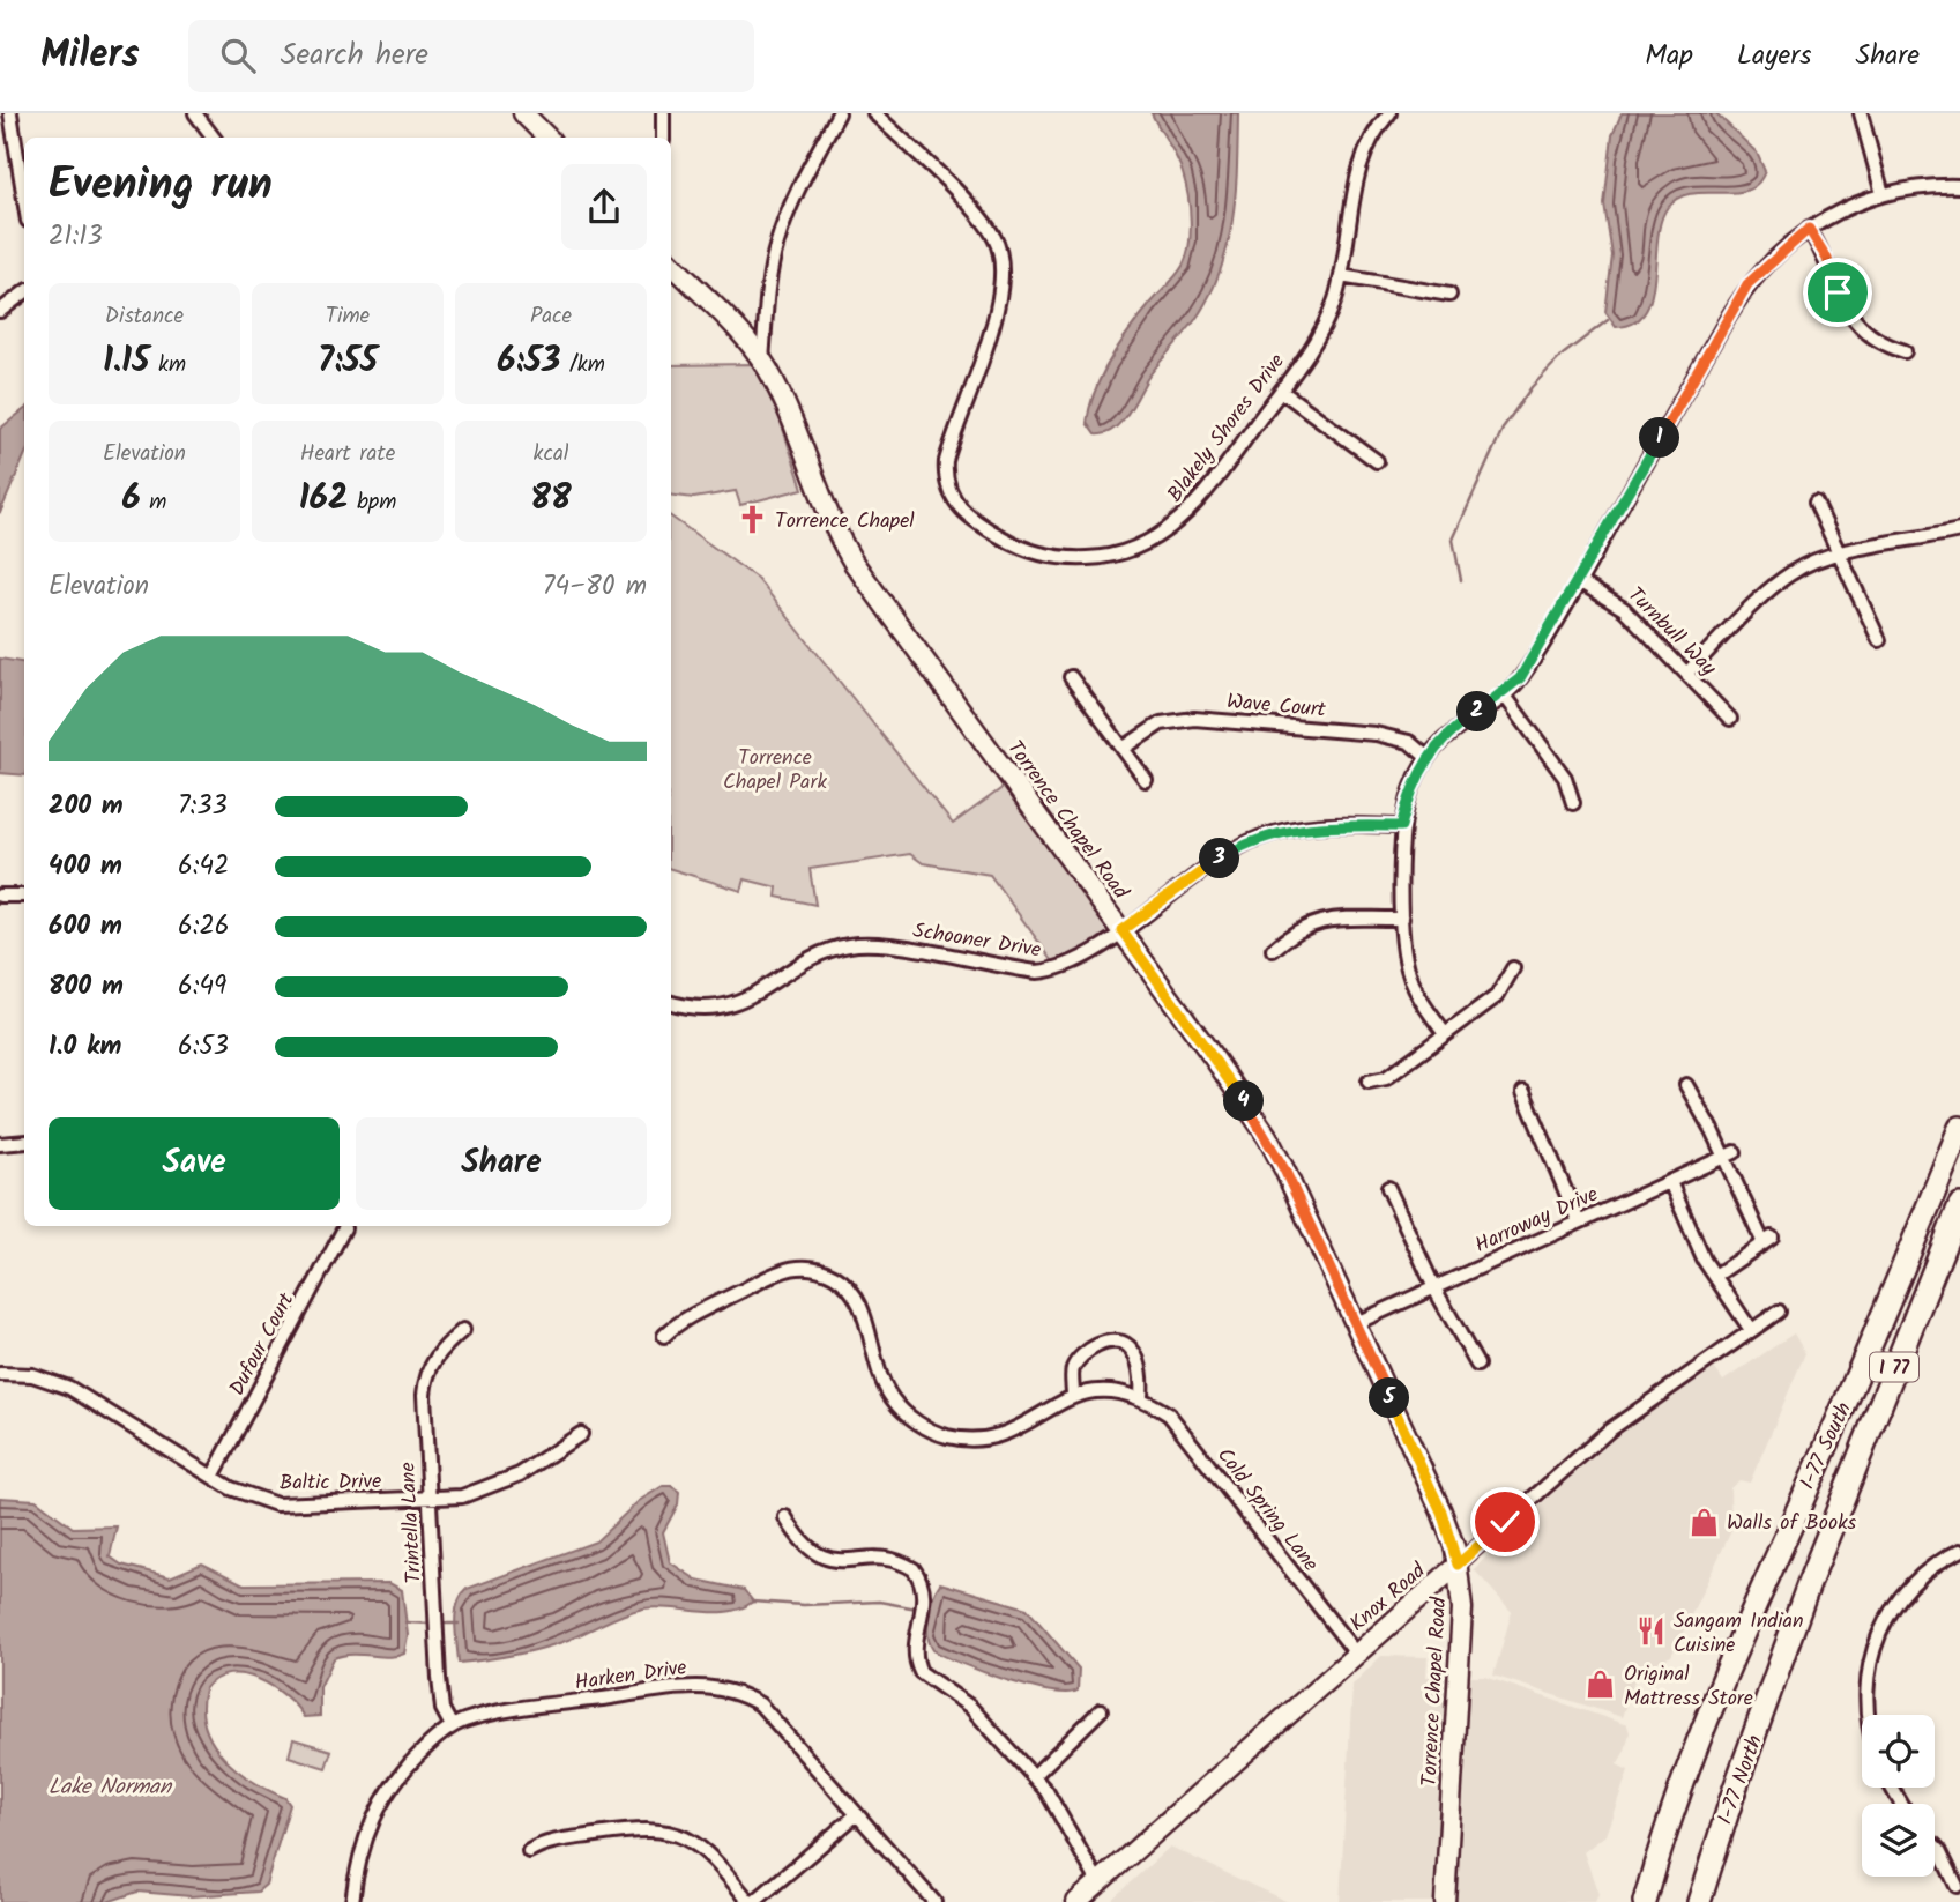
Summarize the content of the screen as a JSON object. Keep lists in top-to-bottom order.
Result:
{
  "streets": {
    "highway": ["I 77", "I-77 South", "I-77 North"],
    "street": [
      "Blakely Shores Drive",
      "Turnbull Way",
      "Wave Court",
      "Torrence Chapel Road",
      "Schooner Drive",
      "Harroway Drive",
      "Dufour Court",
      "Baltic Drive",
      "Cold Spring Lane",
      "Trintella Lane",
      "Knox Road",
      "Harken Drive"
    ]
  },
  "crossings": [
    ["Torrence Chapel Road", "Schooner Drive"],
    ["Torrence Chapel Road", "Harroway Drive"],
    ["Torrence Chapel Road", "Knox Road"],
    ["Dufour Court", "Baltic Drive"],
    ["I 77", "I-77 South"],
    ["I 77", "I-77 North"],
    ["Baltic Drive", "Trintella Lane"],
    ["Cold Spring Lane", "Knox Road"],
    ["Trintella Lane", "Harken Drive"]
  ],
  "water": ["Lake Norman"],
  "parks": ["Torrence Chapel Park"],
  "places": {
    "church": ["Torrence Chapel"],
    "shop": ["Walls of Books", "Original Mattress Store"],
    "restaurant": ["Sangam Indian Cuisine"]
  },
  "page": {
    "header": "Milers",
    "search": "Search here",
    "nav": ["Map", "Layers", "Share"],
    "heading": ["Evening run", "21:13"],
    "stats": [
      ["Distance", "1.15 km"],
      ["Time", "7:55"],
      ["Pace", "6:53 /km"],
      ["Elevation", "6 m"],
      ["Heart rate", "162 bpm"],
      ["kcal", "88"]
    ],
    "pins": [
      "1",
      "2",
      "3",
      "4",
      "5"
    ],
    "chart": ["Elevation", "74–80 m"],
    "list": [
      {
        "name": "200 m",
        "note": "7:33"
      },
      {
        "name": "400 m",
        "note": "6:42"
      },
      {
        "name": "600 m",
        "note": "6:26"
      },
      {
        "name": "800 m",
        "note": "6:49"
      },
      {
        "name": "1.0 km",
        "note": "6:53"
      }
    ],
    "buttons": ["Save", "Share"]
  }
}
